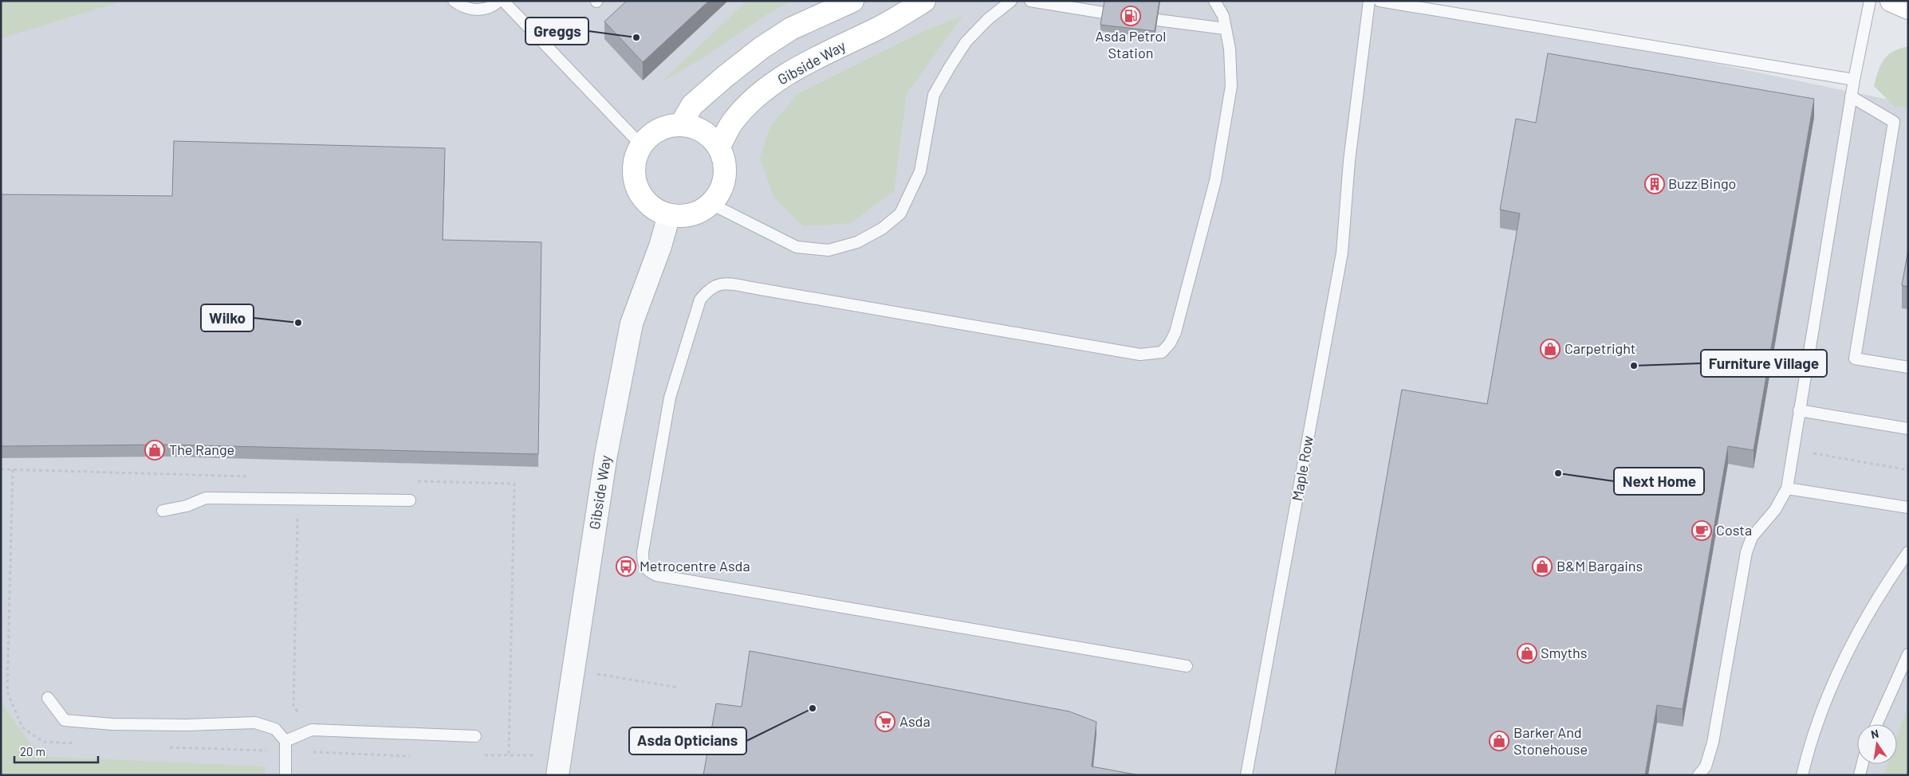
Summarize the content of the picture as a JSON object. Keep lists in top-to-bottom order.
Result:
{
  "streets": {
    "street": ["Gibside Way"],
    "lane": ["Maple Row"]
  },
  "places": {
    "fuel station": ["Asda Petrol Station"],
    "other": [
      "Greggs",
      "Wilko",
      "Furniture Village",
      "Next Home",
      "Asda Opticians"
    ],
    "building": ["Buzz Bingo"],
    "shop": [
      "Carpetright",
      "The Range",
      "B&M Bargains",
      "Smyths",
      "Barker And Stonehouse"
    ],
    "cafe": ["Costa"],
    "bus stop": ["Metrocentre Asda"],
    "supermarket": ["Asda"]
  },
  "scale_bar": "20 m",
  "north": "top"
}
